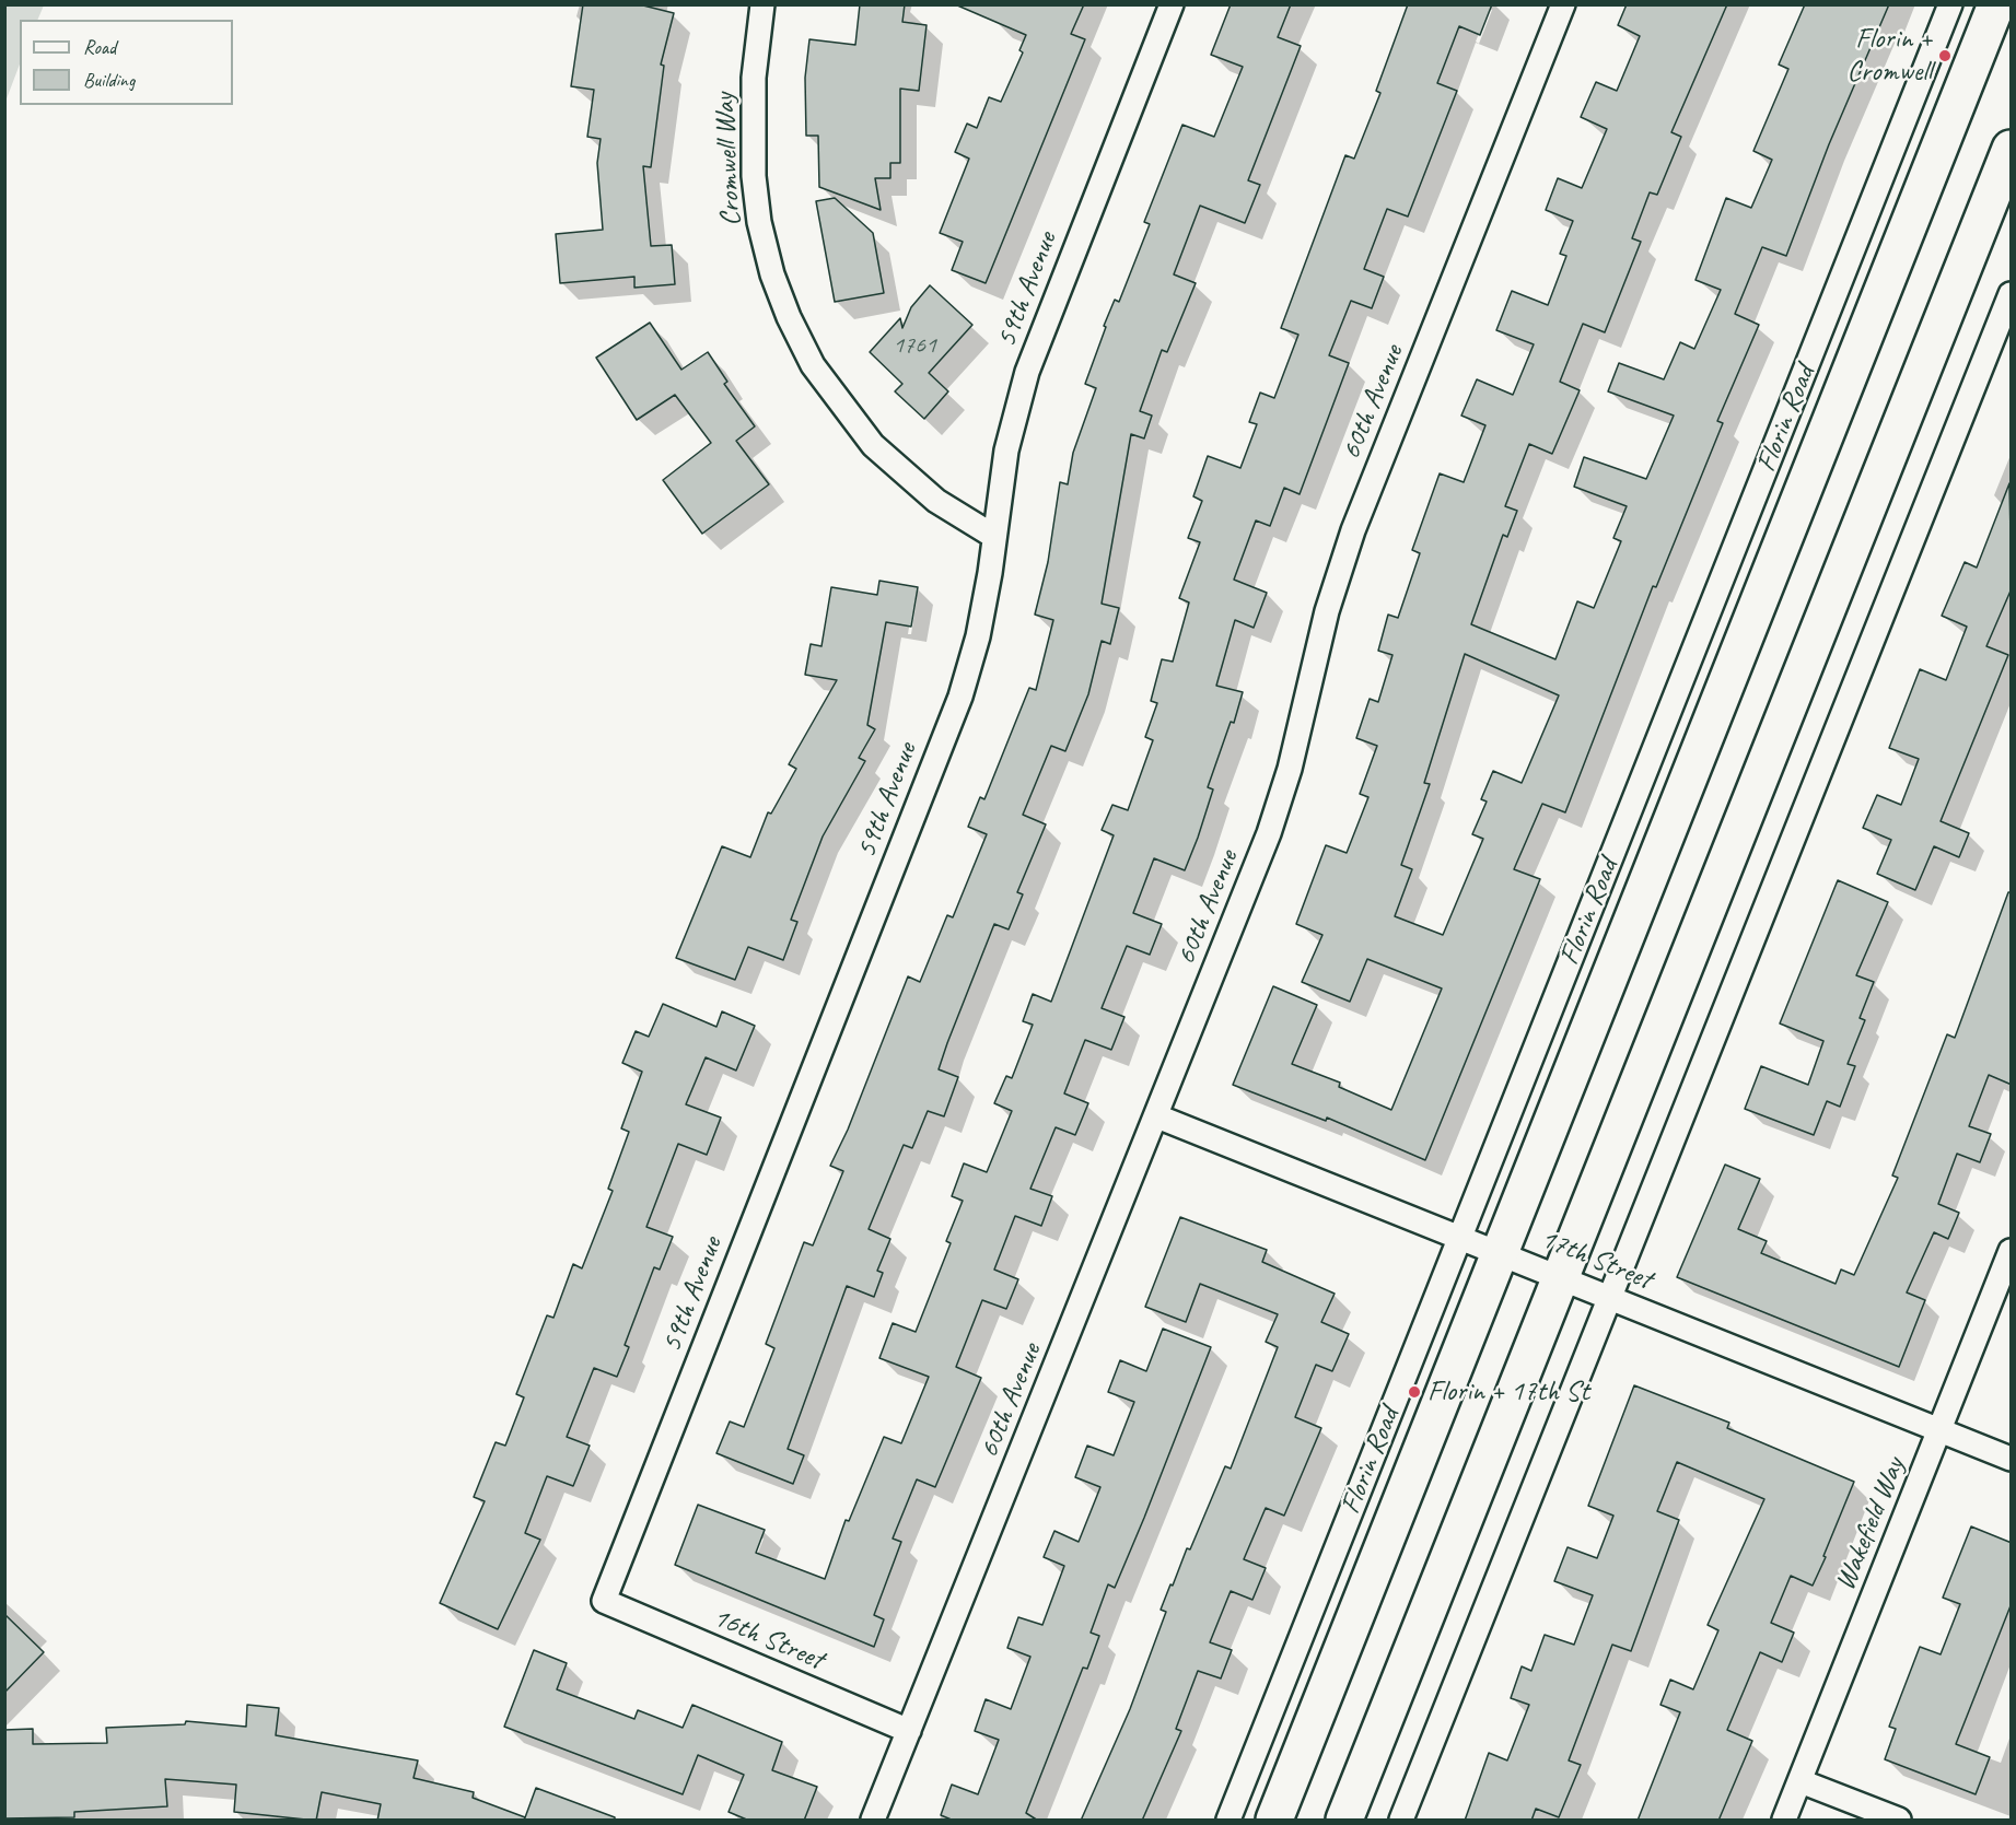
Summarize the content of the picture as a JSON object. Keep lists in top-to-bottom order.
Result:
{
  "streets": {
    "main road": ["Florin Road"],
    "street": [
      "Cromwell Way",
      "59th Avenue",
      "60th Avenue",
      "17th Street",
      "Wakefield Way",
      "16th Street"
    ]
  },
  "crossings": [
    ["Cromwell Way", "59th Avenue"],
    ["59th Avenue", "16th Street"],
    ["60th Avenue", "17th Street"],
    ["60th Avenue", "16th Street"],
    ["Florin Road", "17th Street"],
    ["17th Street", "Wakefield Way"]
  ],
  "places": ["Florin + Cromwell", "Florin + 17th St"],
  "house_numbers": ["1761"],
  "legend": ["Road", "Building"]
}
